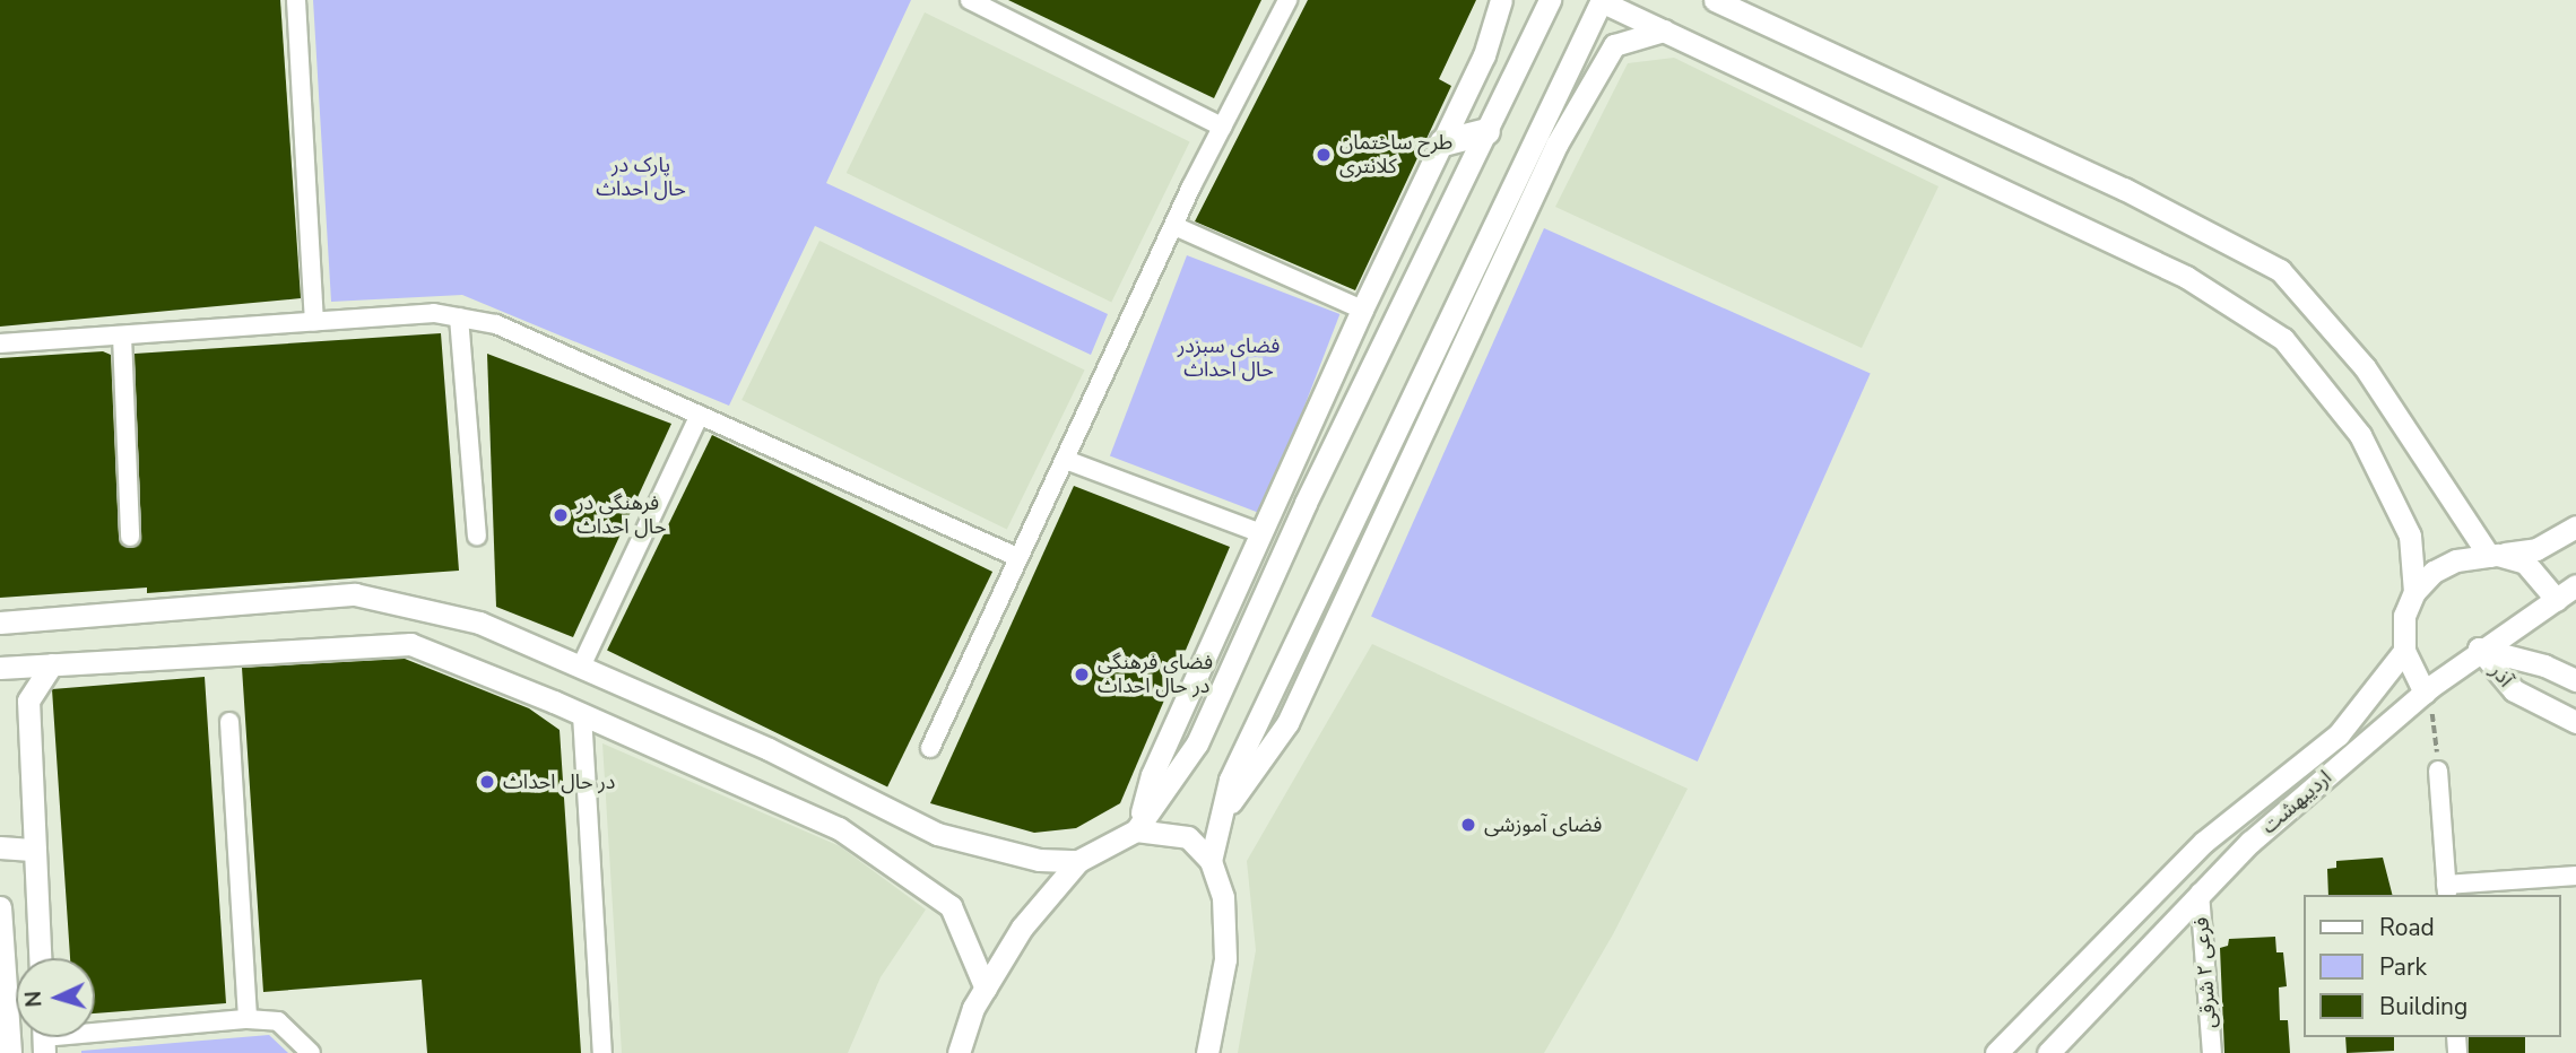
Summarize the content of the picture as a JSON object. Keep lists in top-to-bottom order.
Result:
{
  "streets": {
    "street": ["آذر", "اردیبهشت", "فرعی ۲ شرقی"]
  },
  "crossings": [
    ["آذر", "اردیبهشت"],
    ["اردیبهشت", "فرعی ۲ شرقی"]
  ],
  "parks": ["پارک در حال احداث", "فضای سبزدر حال احداث"],
  "places": [
    "طرح ساختمان کلانتری",
    "فرهنگی در حال احداث",
    "فضای فرهنگی در حال احداث",
    "در حال احداث",
    "فضای آموزشی"
  ],
  "legend": ["Road", "Park", "Building"],
  "north": "left"
}
